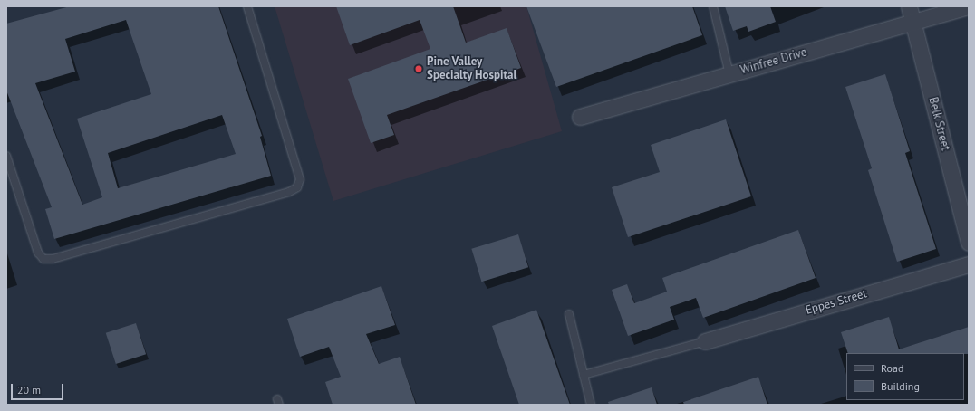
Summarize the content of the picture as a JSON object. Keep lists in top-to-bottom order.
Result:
{
  "streets": {
    "street": ["Winfree Drive", "Belk Street", "Eppes Street"]
  },
  "crossings": [
    ["Winfree Drive", "Belk Street"]
  ],
  "places": ["Pine Valley Specialty Hospital"],
  "legend": ["Road", "Building"],
  "scale_bar": "20 m"
}
